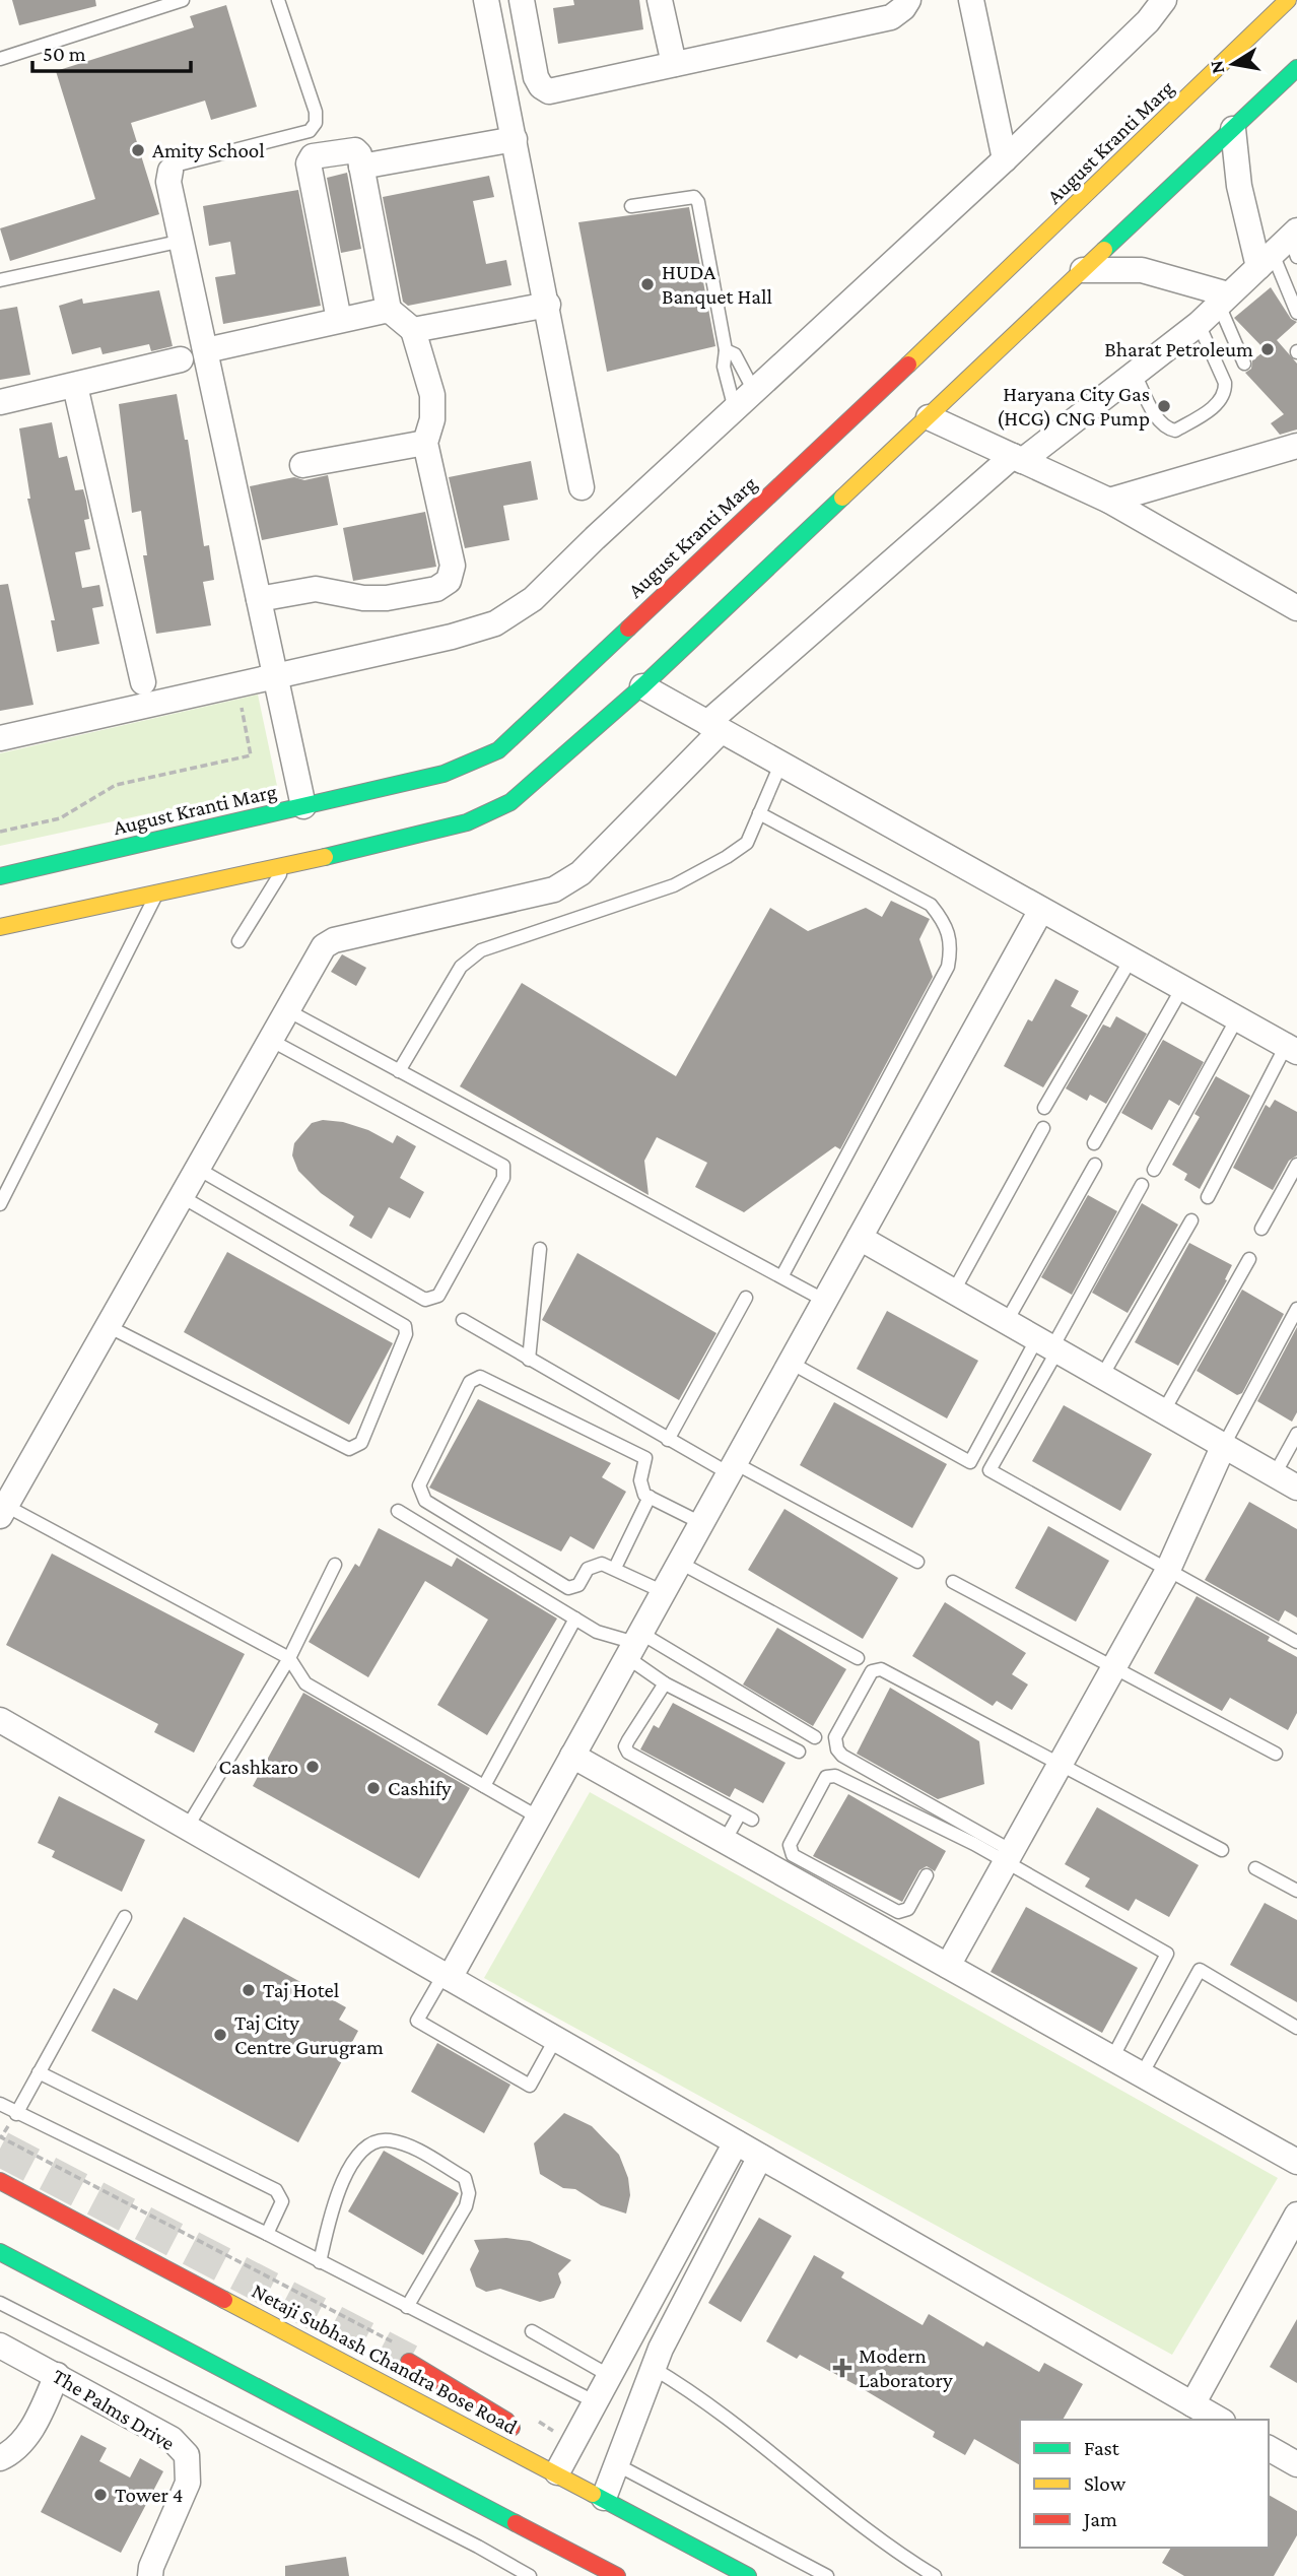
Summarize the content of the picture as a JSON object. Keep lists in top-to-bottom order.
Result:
{
  "streets": {
    "main road": ["August Kranti Marg", "Netaji Subhash Chandra Bose Road"],
    "street": ["The Palms Drive"]
  },
  "places": {
    "other": [
      "Amity School",
      "HUDA Banquet Hall",
      "Bharat Petroleum",
      "Haryana City Gas (HCG) CNG Pump",
      "Cashkaro",
      "Cashify",
      "Taj Hotel",
      "Taj City Centre Gurugram",
      "Tower 4"
    ],
    "health": ["Modern Laboratory"]
  },
  "legend": ["Fast", "Slow", "Jam"],
  "scale_bar": "50 m",
  "north": "left"
}
